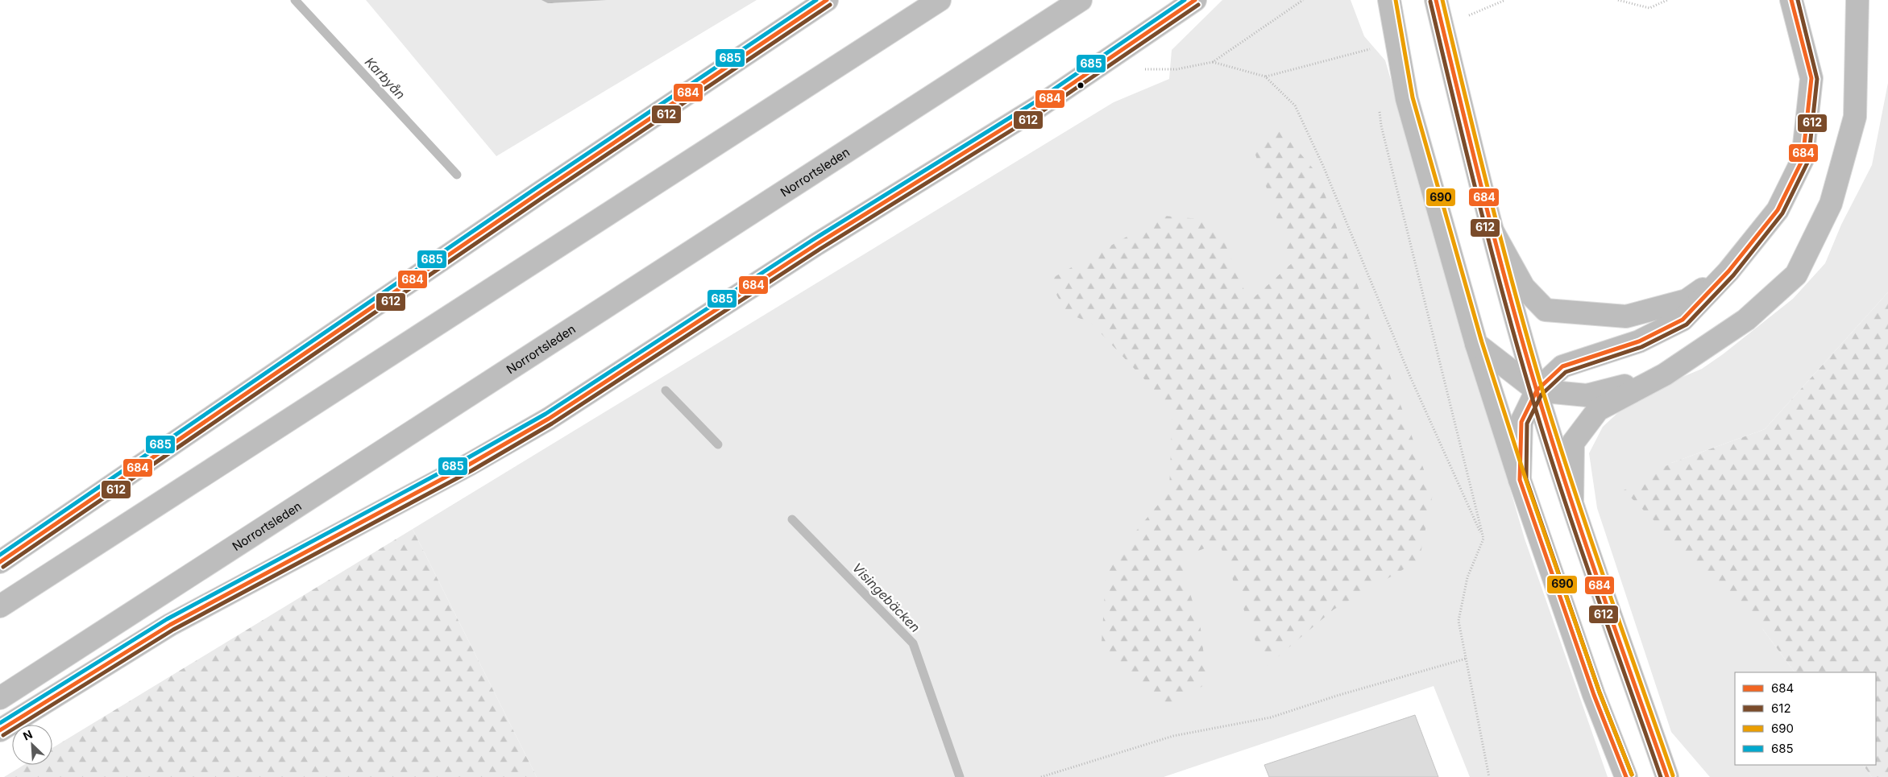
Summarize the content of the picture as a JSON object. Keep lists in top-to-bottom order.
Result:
{
  "streets": {
    "main road": ["Norrortsleden"]
  },
  "water": ["Karbyån", "Visingebäcken"],
  "lines": [
    "transit line 684",
    "transit line 612",
    "transit line 690",
    "transit line 685"
  ],
  "legend": [
    "684",
    "612",
    "690",
    "685"
  ],
  "north": "top left"
}
